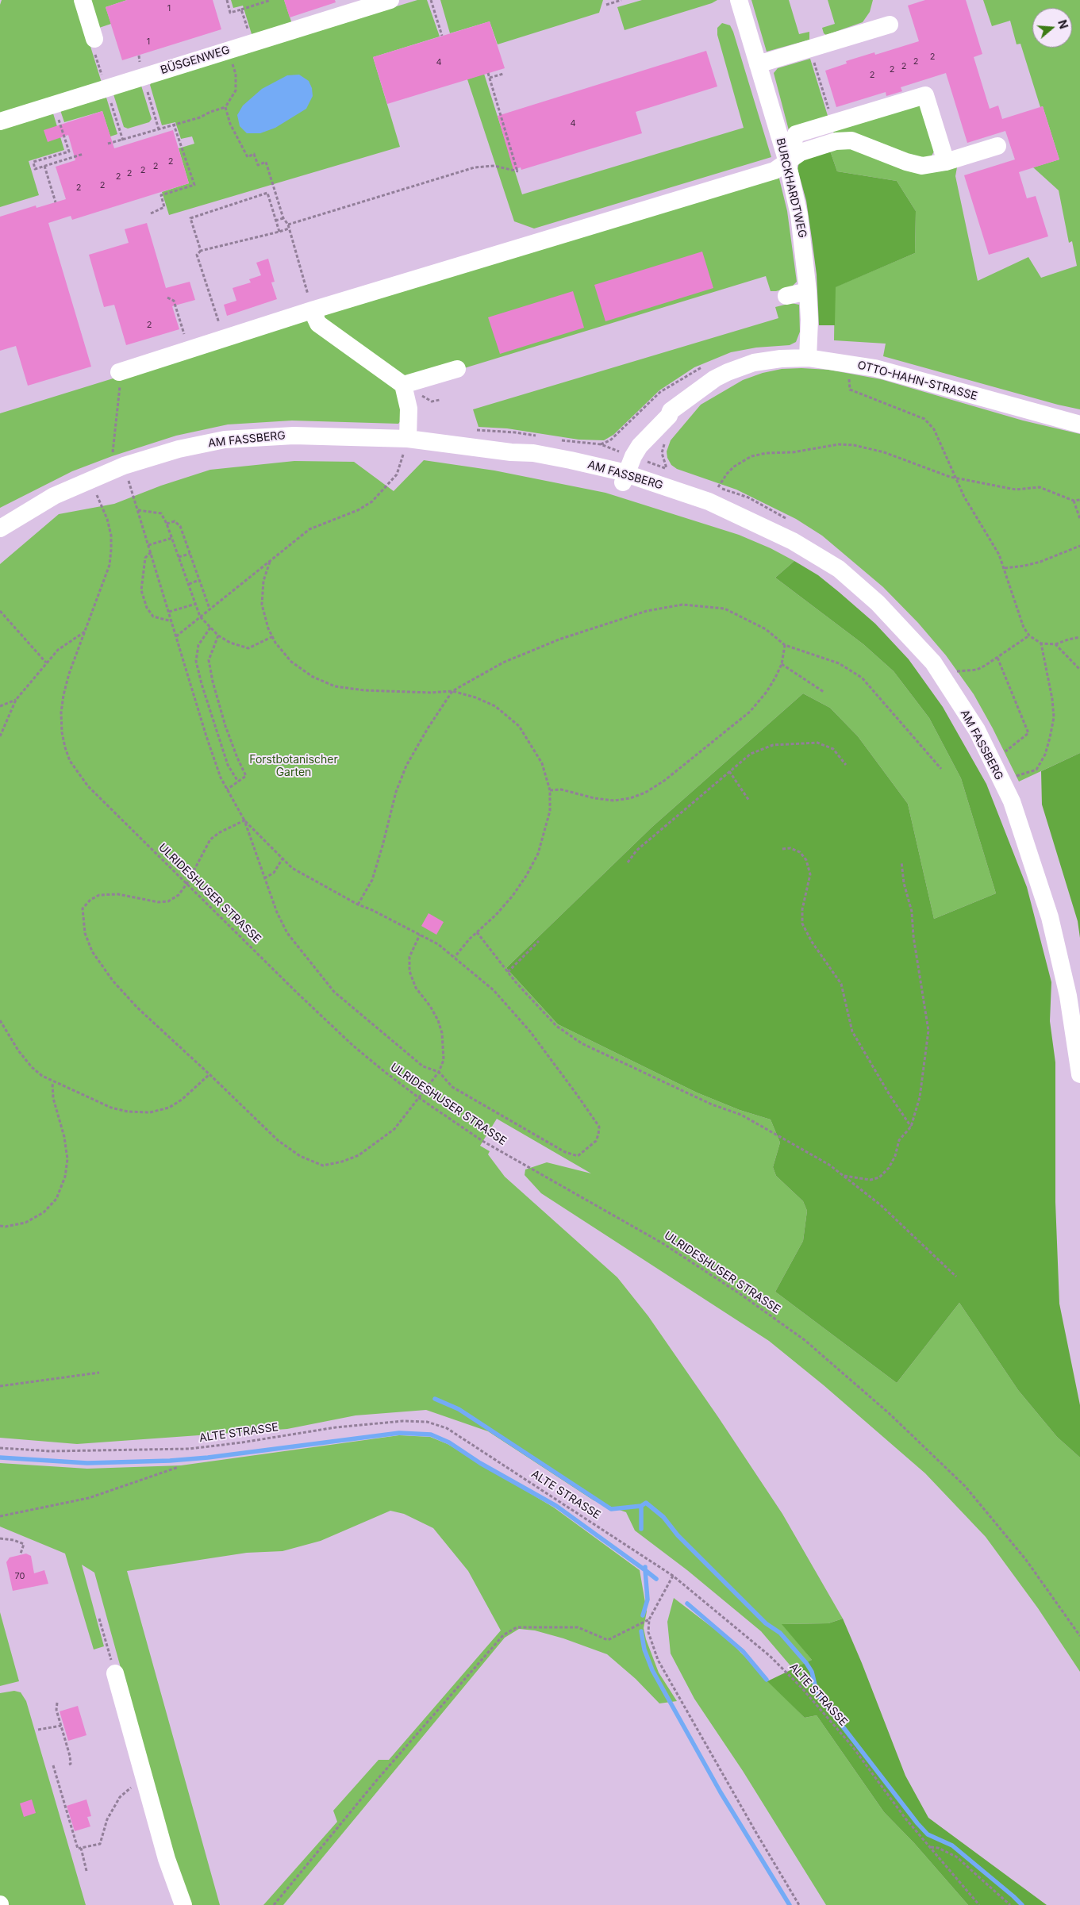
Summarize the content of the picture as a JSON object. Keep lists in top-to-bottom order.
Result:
{
  "streets": {
    "street": [
      "BÜSGENWEG",
      "BURCKHARDTWEG",
      "OTTO-HAHN-STRASSE",
      "AM FASSBERG"
    ],
    "path": ["ULRIDESHUSER STRASSE", "ALTE STRASSE"]
  },
  "crossings": [
    ["BURCKHARDTWEG", "OTTO-HAHN-STRASSE"],
    ["OTTO-HAHN-STRASSE", "AM FASSBERG"],
    ["AM FASSBERG", "ULRIDESHUSER STRASSE"]
  ],
  "parks": ["Forstbotanischer Garten"],
  "house_numbers": [
    "1",
    "1",
    "2",
    "2",
    "4",
    "2",
    "2",
    "2",
    "4",
    "2",
    "2",
    "2",
    "2",
    "2",
    "2",
    "2",
    "2",
    "70"
  ],
  "north": "right"
}
